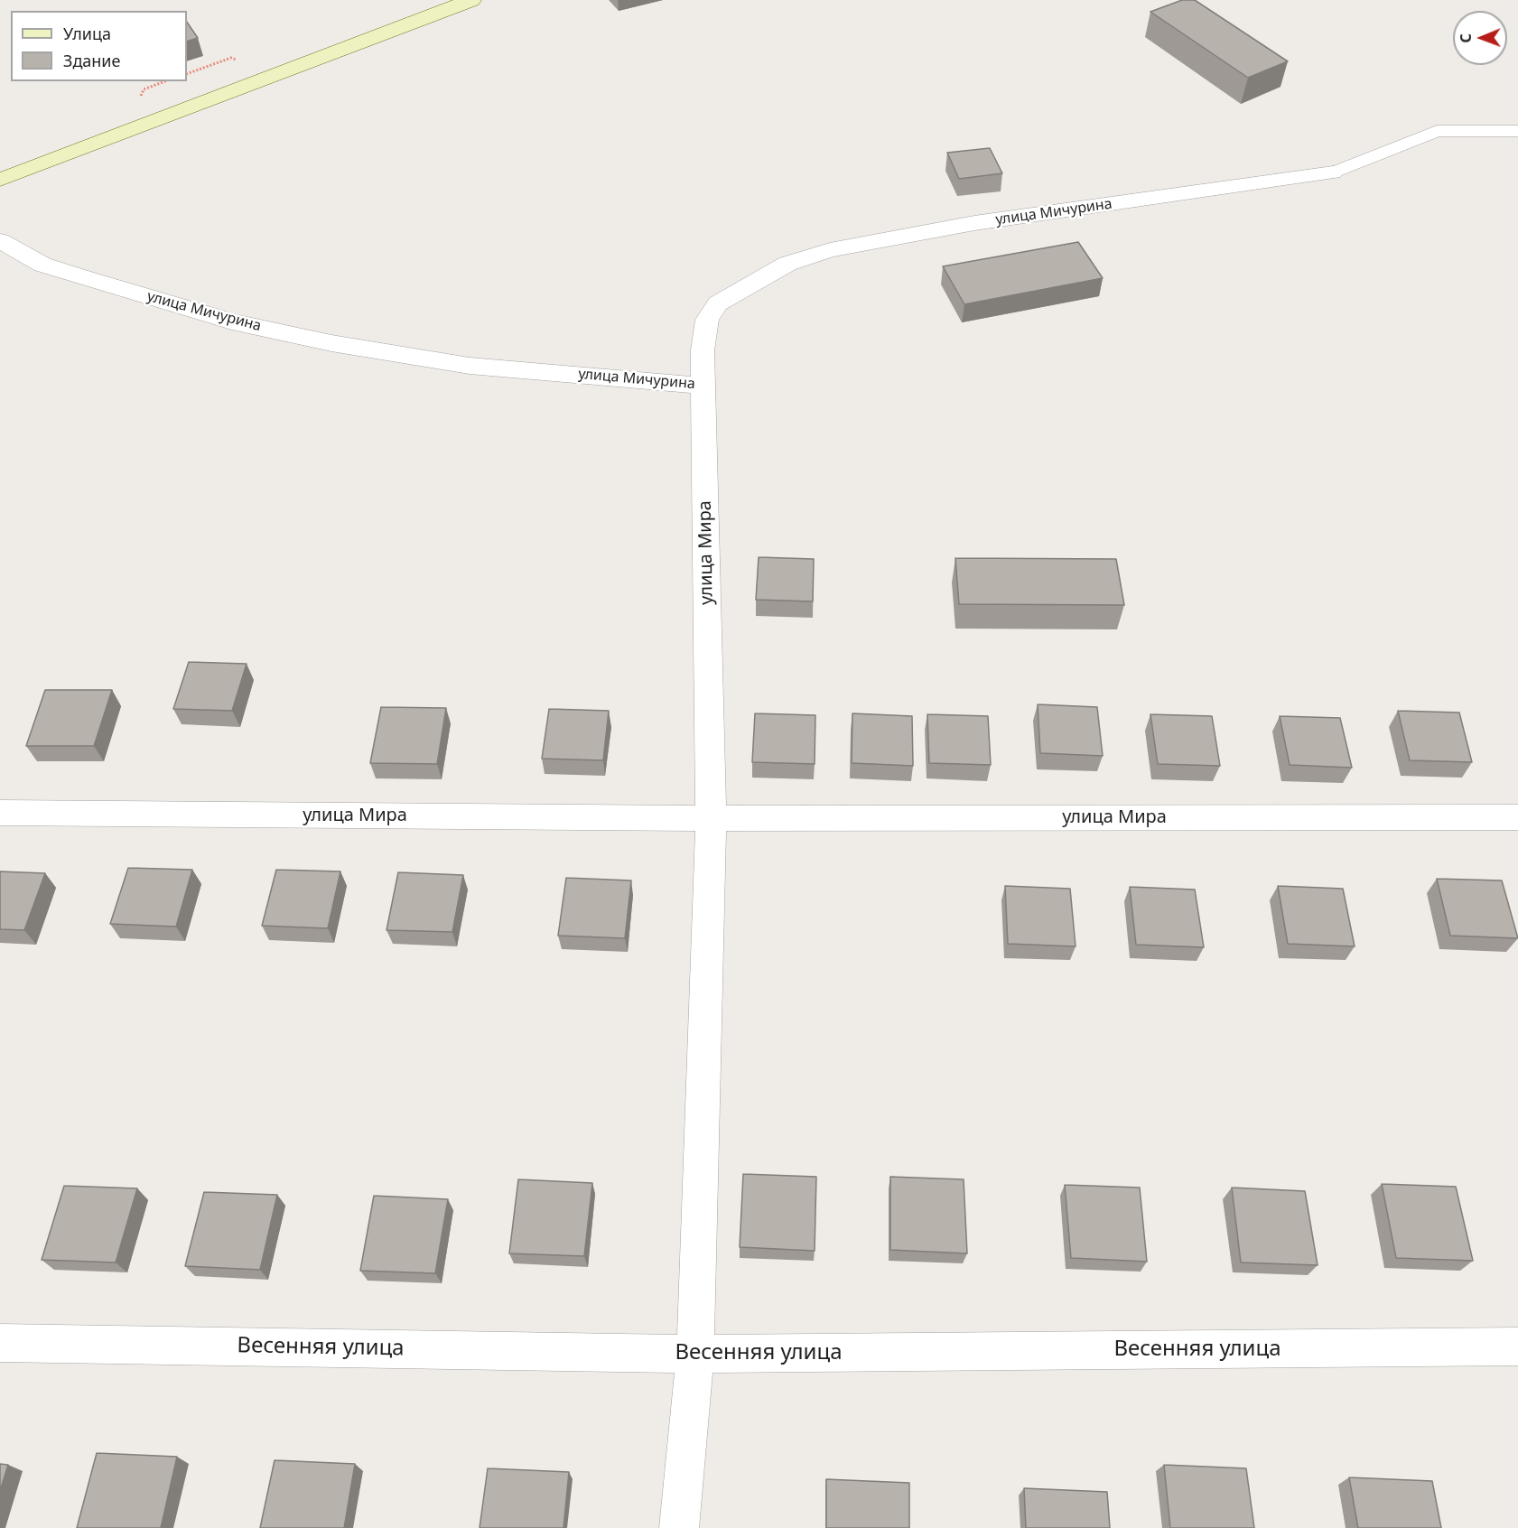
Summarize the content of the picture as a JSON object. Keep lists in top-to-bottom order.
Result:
{
  "streets": {
    "street": ["улица Мичурина", "улица Мира", "Весенняя улица"]
  },
  "crossings": [
    ["улица Мичурина", "улица Мира"]
  ],
  "legend": ["Улица", "Здание"],
  "north": "left"
}
